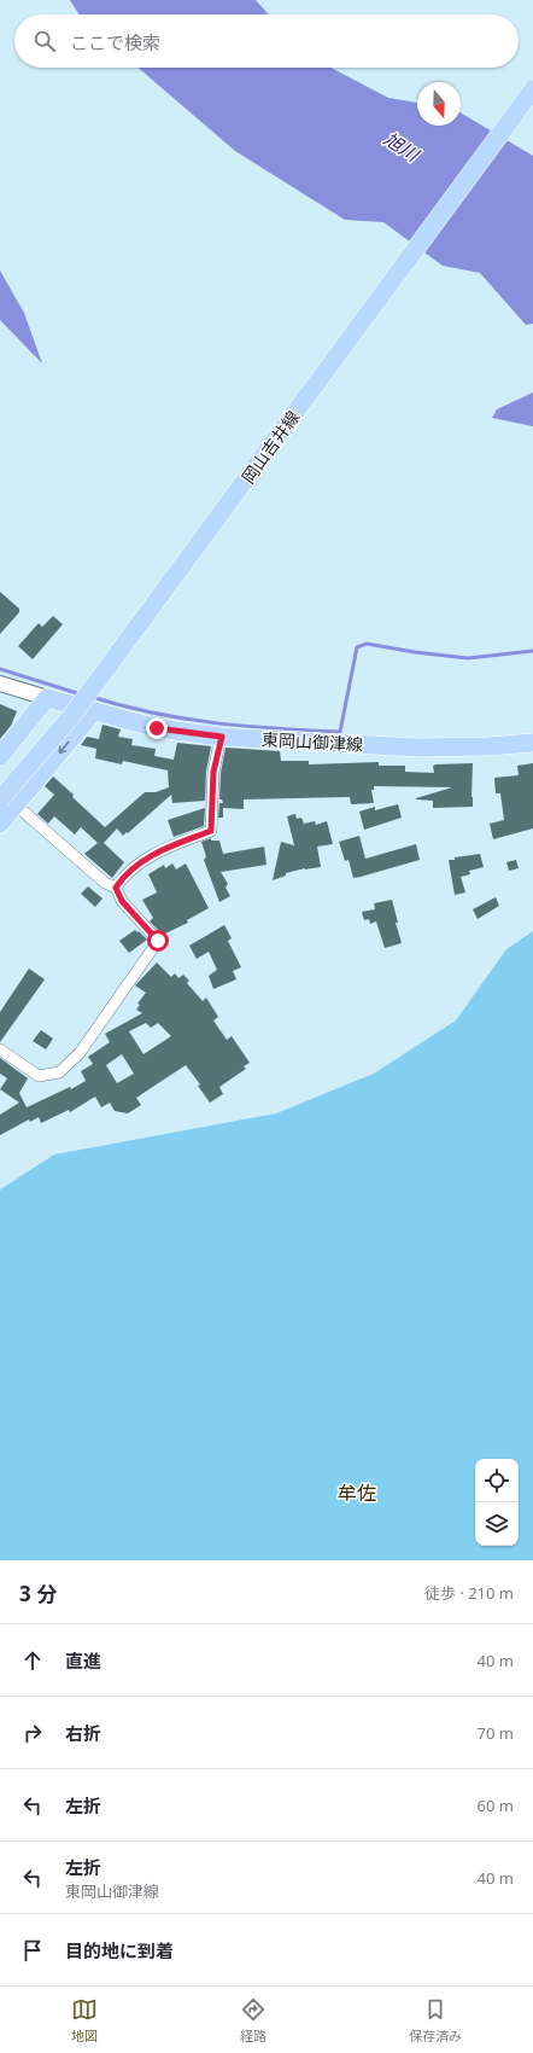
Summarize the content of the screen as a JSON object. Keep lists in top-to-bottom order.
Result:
{
  "streets": {
    "main road": ["岡山吉井線", "東岡山御津線"]
  },
  "districts": ["牟佐"],
  "water": ["旭川"],
  "north": "bottom",
  "page": {
    "search": "ここで検索",
    "heading": ["3 分", "徒歩 · 210 m"],
    "list": [
      ["直進", "40 m"],
      ["右折", "70 m"],
      ["左折", "60 m"],
      ["左折", "東岡山御津線", "40 m"],
      "目的地に到着"
    ],
    "nav": ["地図", "経路", "保存済み"]
  }
}
